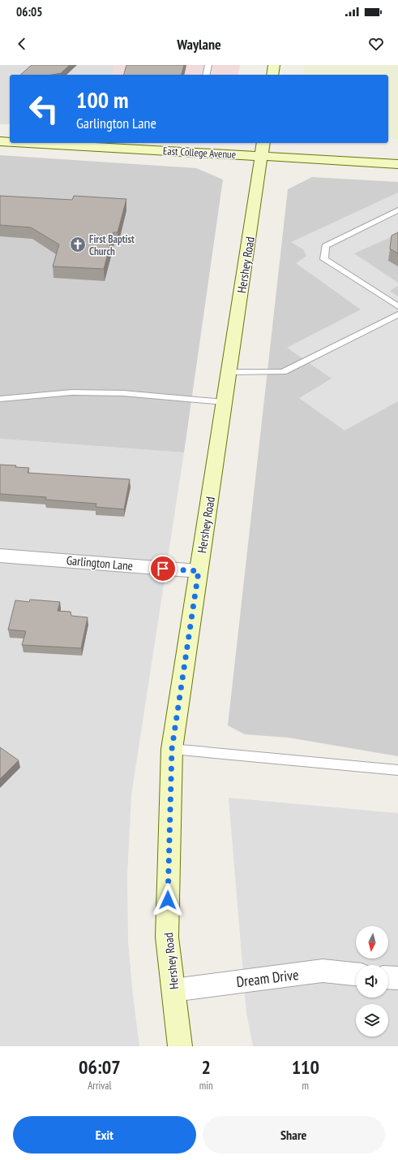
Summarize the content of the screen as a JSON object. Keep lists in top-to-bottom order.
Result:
{
  "streets": {
    "main road": ["East College Avenue", "Hershey Road"],
    "street": ["Garlington Lane", "Dream Drive"]
  },
  "crossings": [
    ["East College Avenue", "Hershey Road"],
    ["Hershey Road", "Garlington Lane"],
    ["Hershey Road", "Dream Drive"]
  ],
  "places": {
    "church": ["First Baptist Church"]
  },
  "north": "bottom",
  "page": {
    "status": "06:05",
    "header": "Waylane",
    "turn": ["100 m", "Garlington Lane"],
    "eta": [
      "06:07",
      "Arrival",
      "2",
      "min",
      "110",
      "m"
    ],
    "buttons": ["Exit", "Share"]
  }
}
